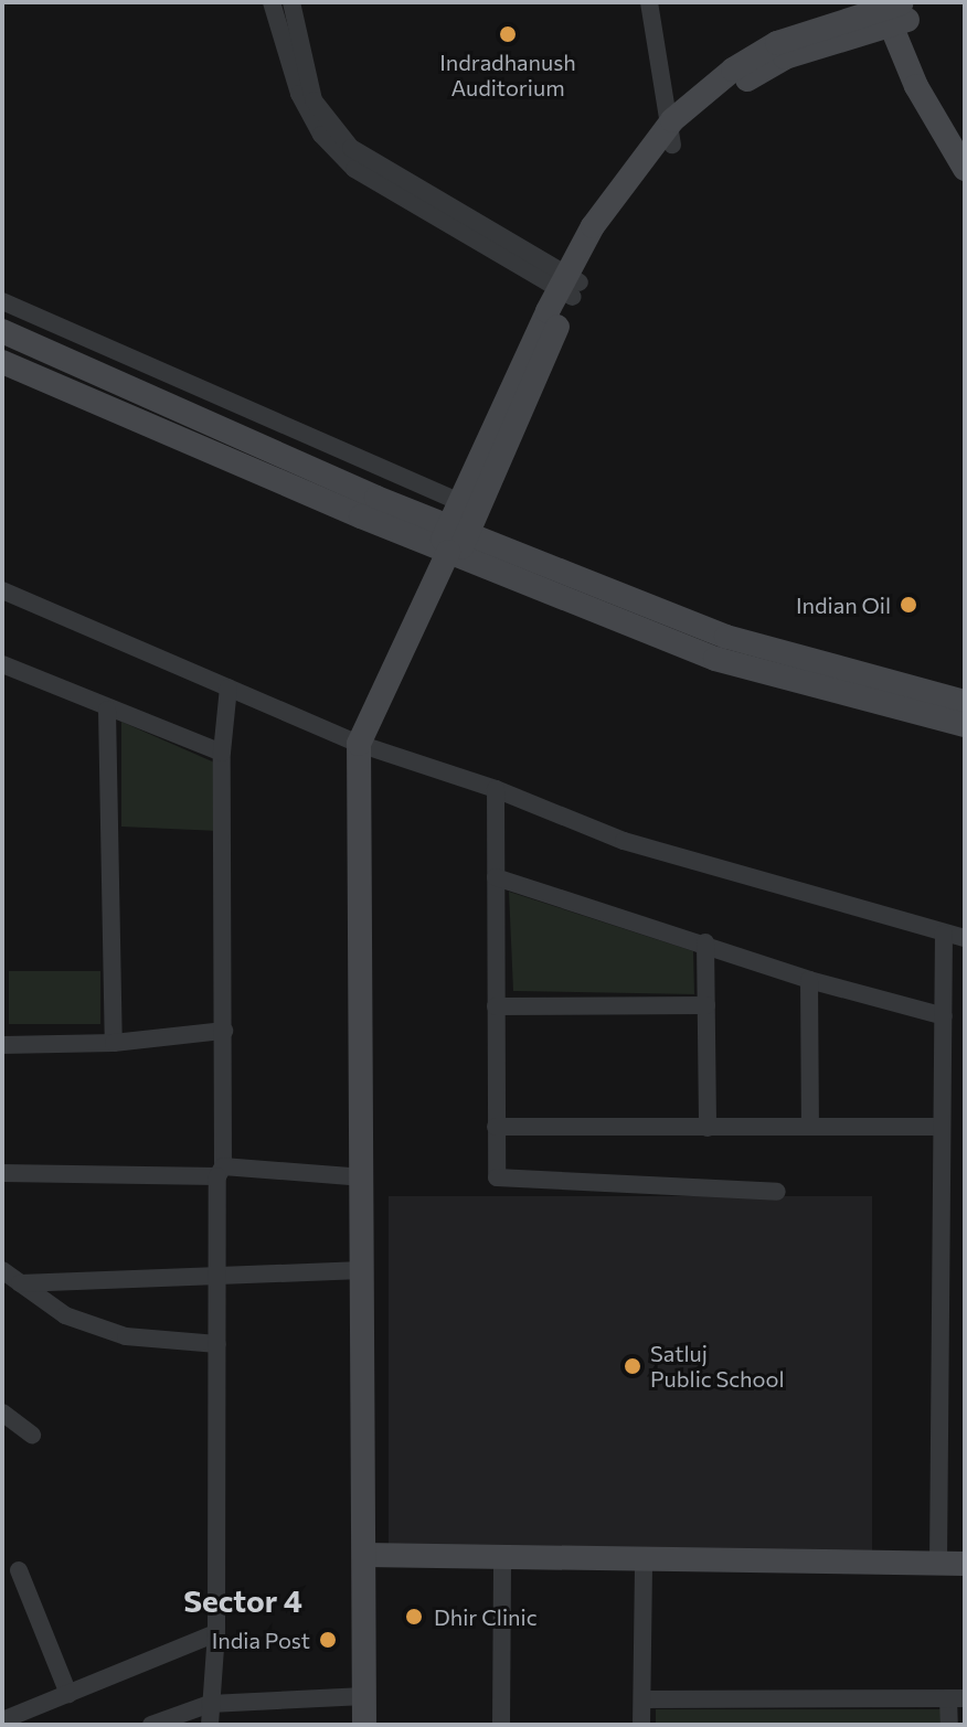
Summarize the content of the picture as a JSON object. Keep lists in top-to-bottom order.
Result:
{
  "districts": ["Sector 4"],
  "places": [
    "Indradhanush Auditorium",
    "Indian Oil",
    "Satluj Public School",
    "Dhir Clinic",
    "India Post"
  ]
}
